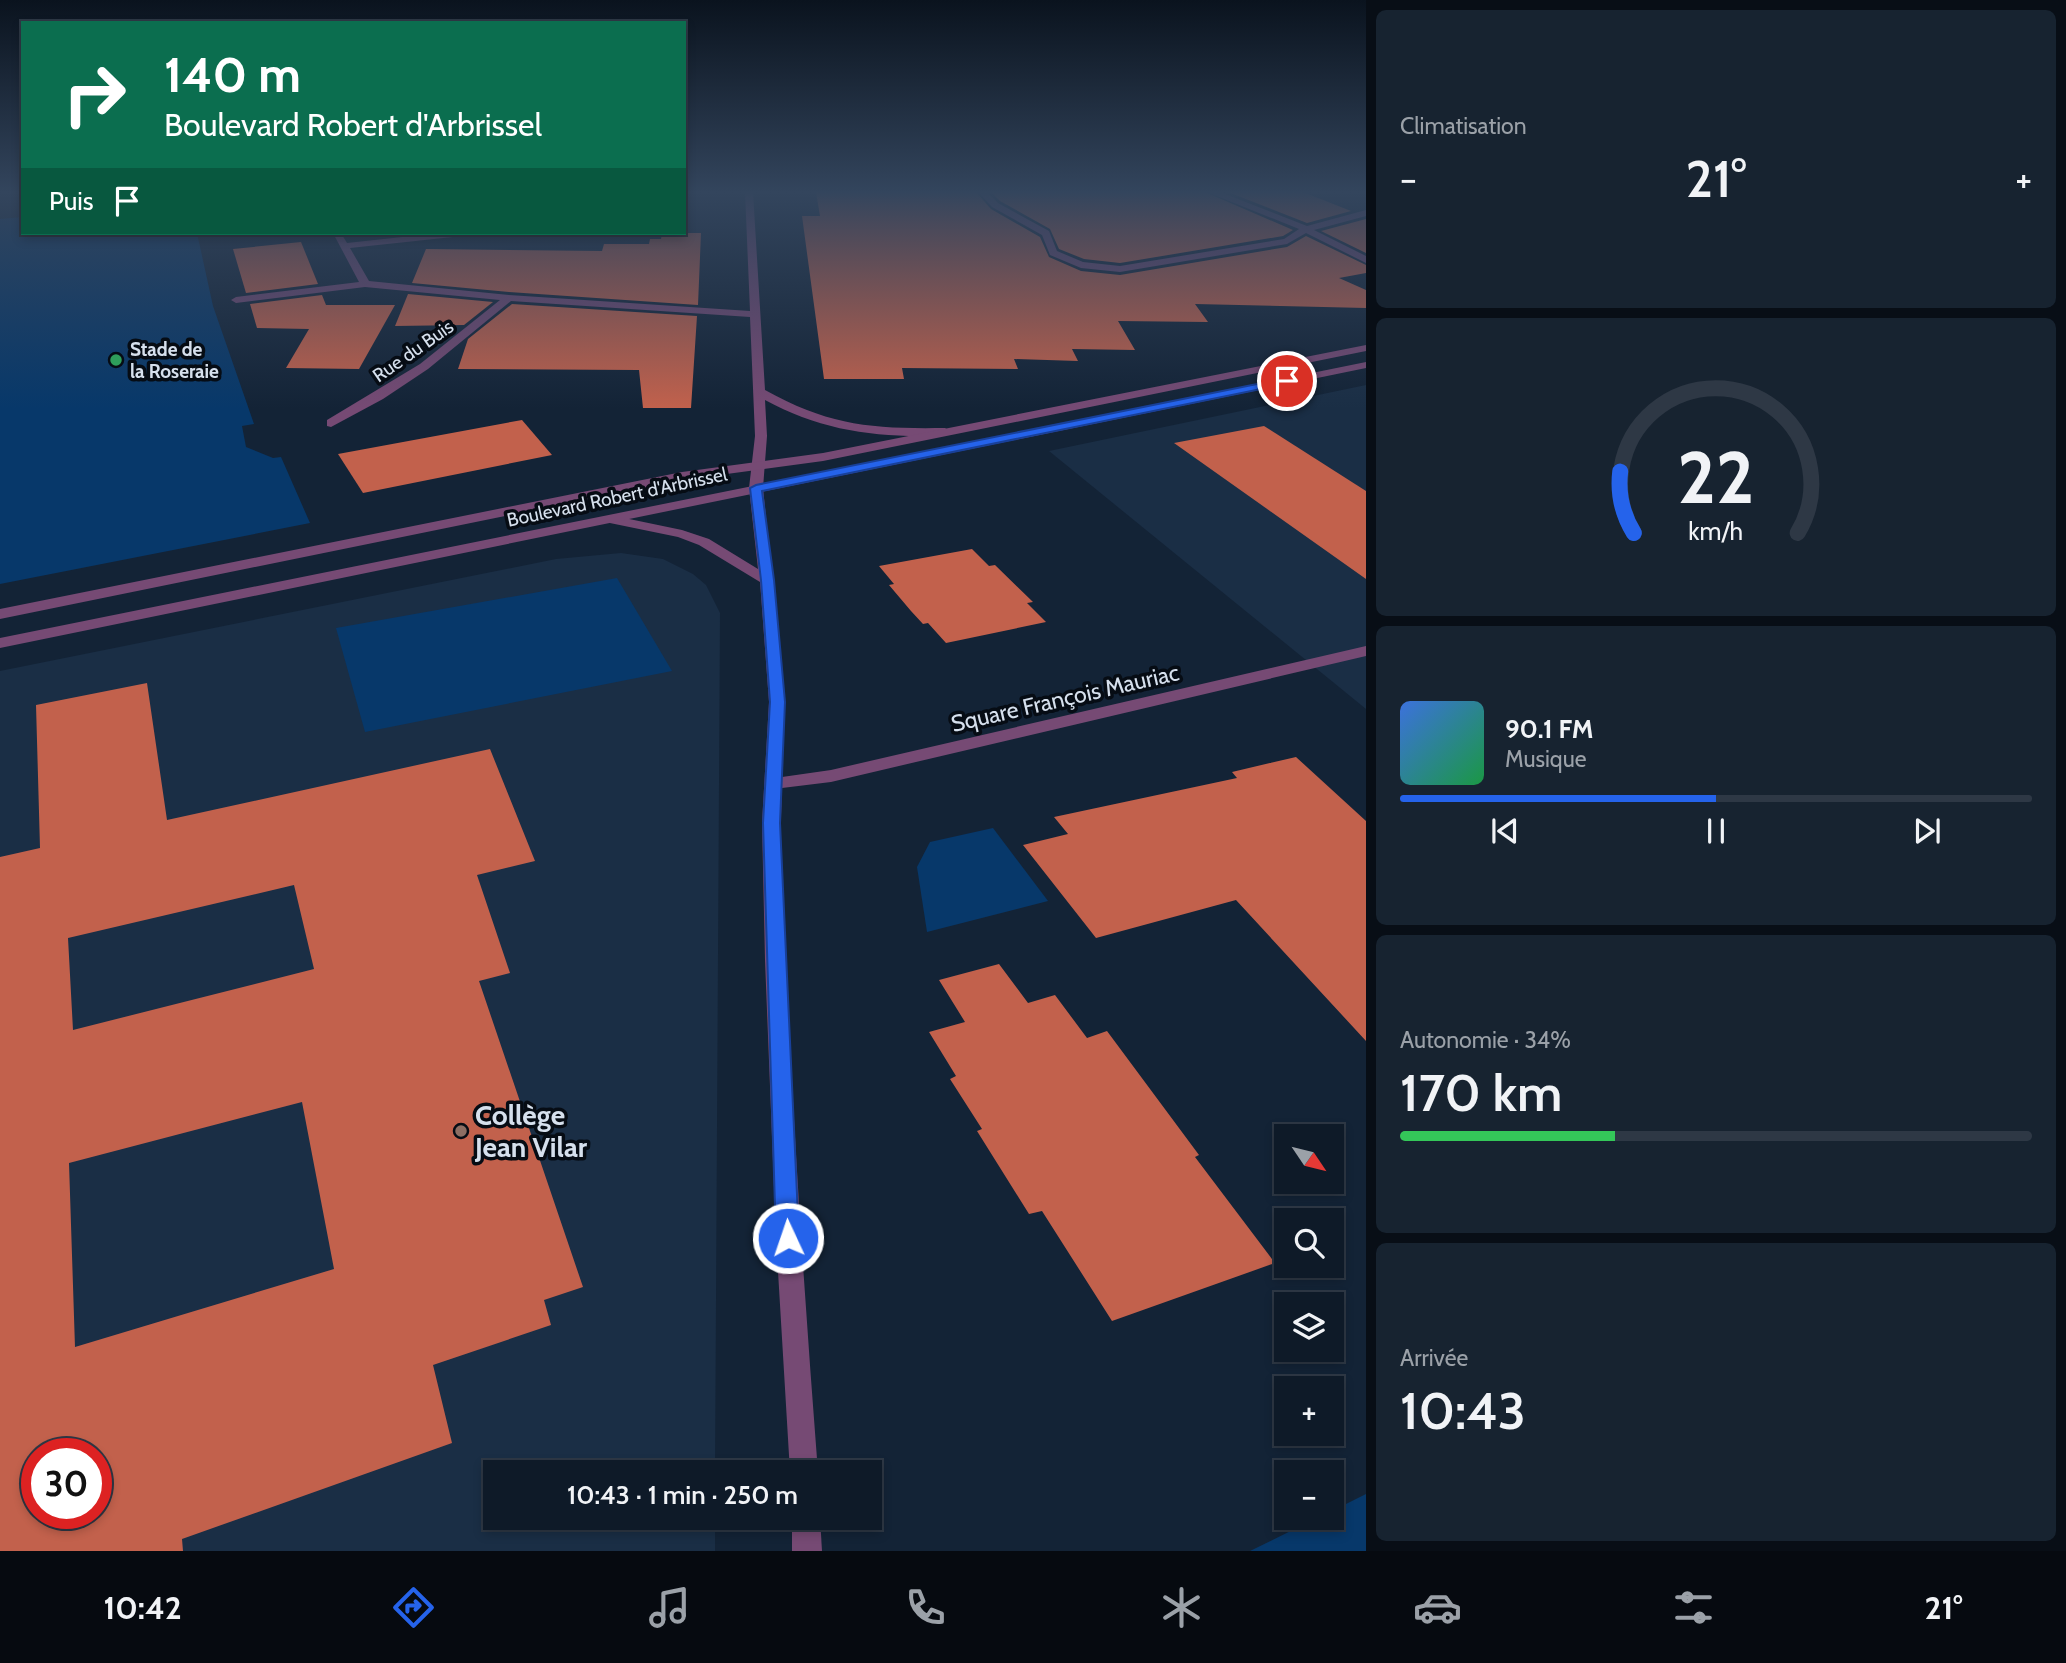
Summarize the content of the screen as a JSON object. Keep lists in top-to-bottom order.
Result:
{
  "streets": {
    "street": ["Rue du Buis", "Boulevard Robert d'Arbrissel", "Square François Mauriac"]
  },
  "places": ["Stade de la Roseraie", "Collège Jean Vilar"],
  "north": "bottom right",
  "page": {
    "tile": [
      "Climatisation",
      ["Autonomie · 34%", "170 km"],
      ["Arrivée", "10:43"]
    ],
    "turn": ["140 m", "Boulevard Robert d'Arbrissel"],
    "heat": ["−", "21°", "+"],
    "then": "Puis",
    "song": ["90.1 FM", "Musique"],
    "map_buttons": ["+", "−"],
    "limit": "30",
    "trip": "10:43 · 1 min · 250 m",
    "tabs": ["10:42", "21°"],
    "gauge": ["22", "km/h"]
  }
}
